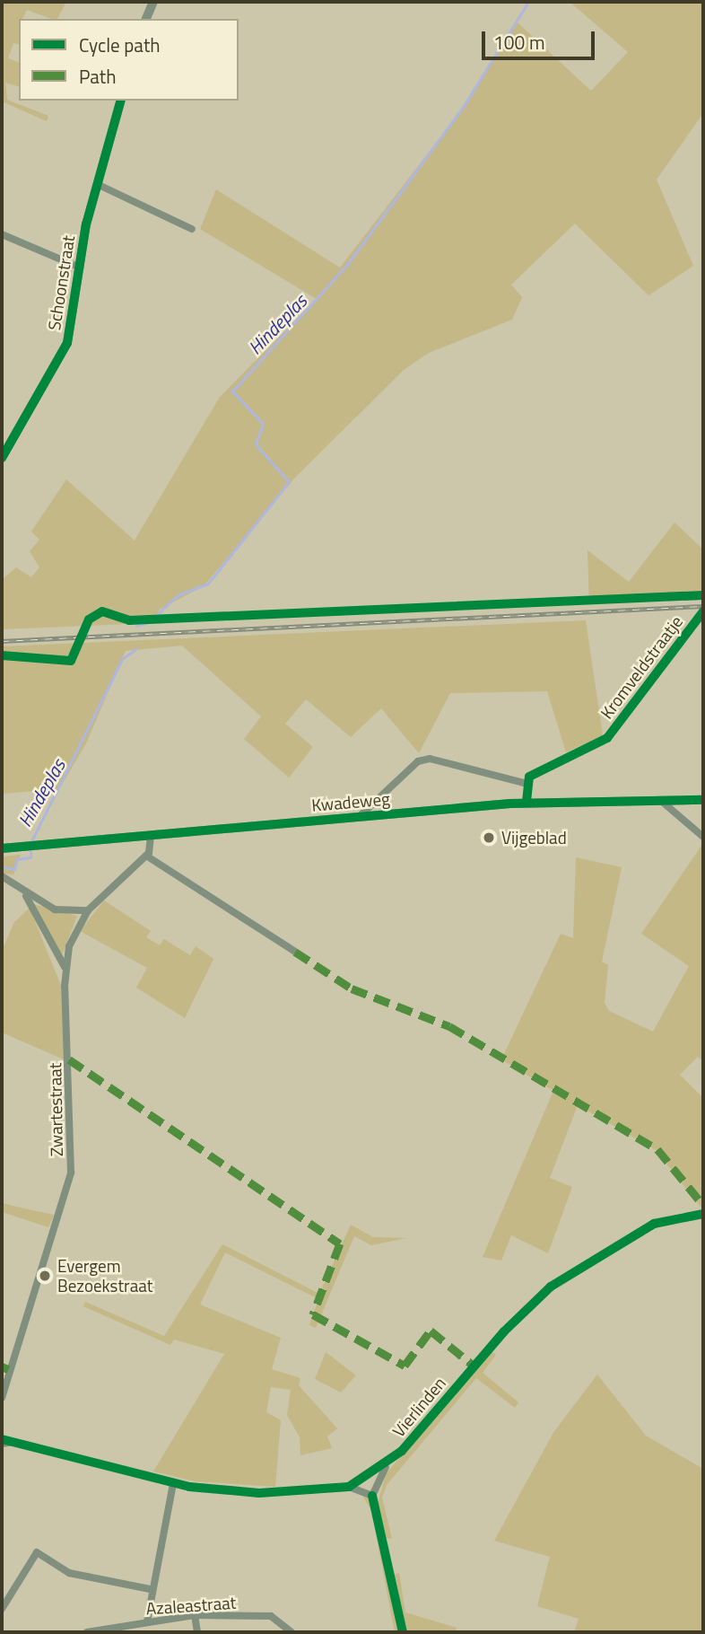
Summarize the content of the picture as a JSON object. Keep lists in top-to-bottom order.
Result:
{
  "streets": {
    "main road": ["Kwadeweg"],
    "street": [
      "Schoonstraat",
      "Kromveldstraatje",
      "Zwartestraat",
      "Vierlinden",
      "Azaleastraat"
    ]
  },
  "crossings": [
    ["Kromveldstraatje", "Kwadeweg"]
  ],
  "water": ["Hindeplas"],
  "places": ["Vijgeblad", "Evergem Bezoekstraat"],
  "legend": ["Cycle path", "Path"],
  "scale_bar": "100 m"
}
